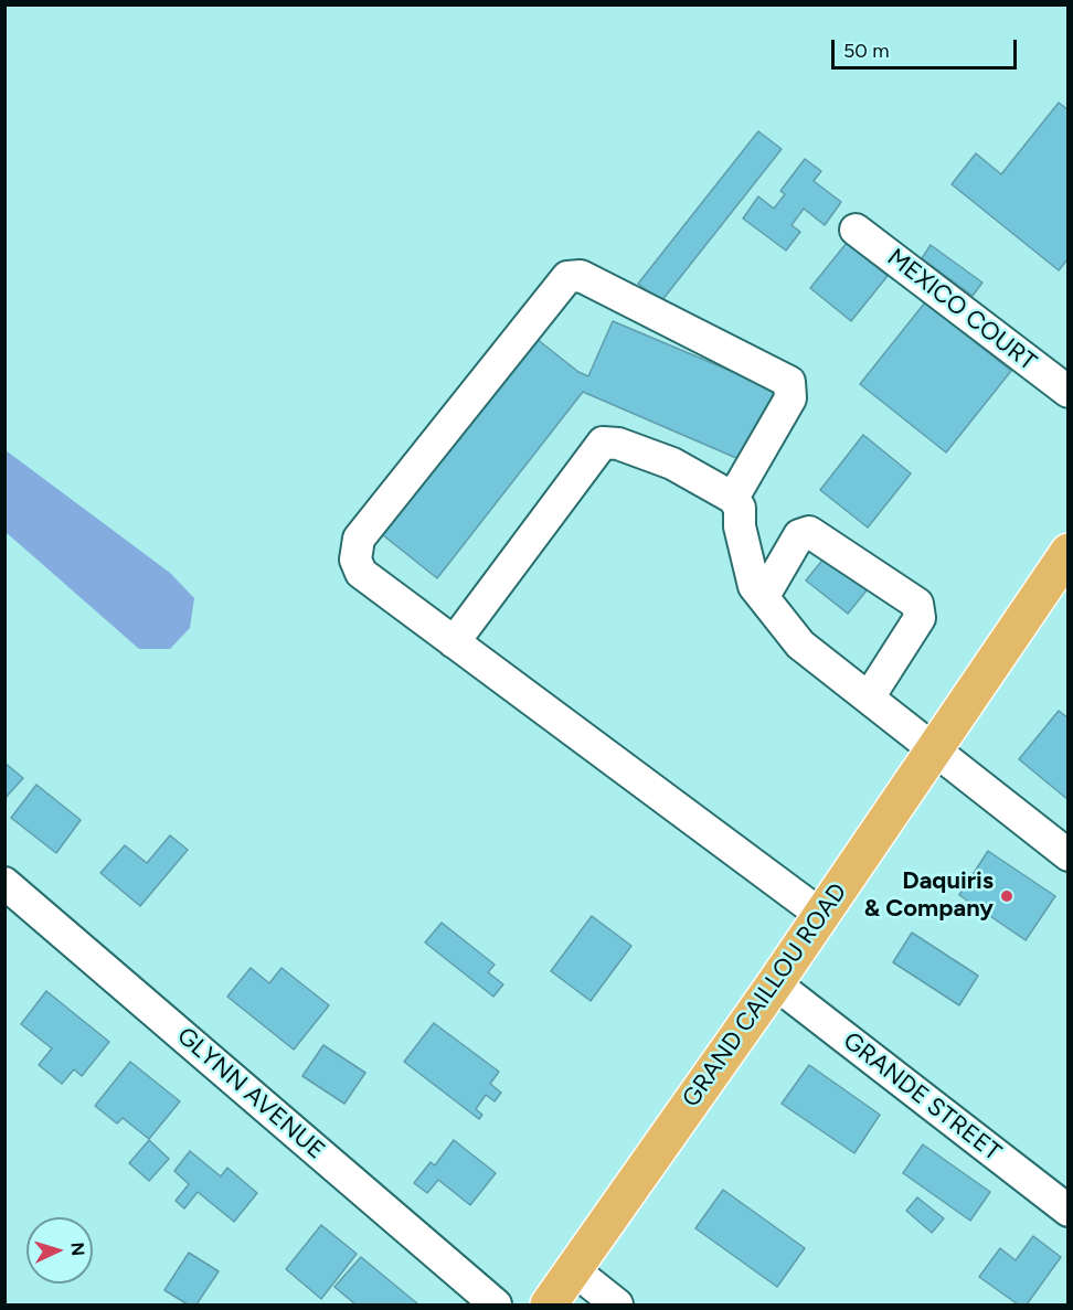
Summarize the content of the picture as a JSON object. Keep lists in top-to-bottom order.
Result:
{
  "streets": {
    "main road": ["GRAND CAILLOU ROAD"],
    "street": ["MEXICO COURT", "GLYNN AVENUE", "GRANDE STREET"]
  },
  "crossings": [
    ["GRAND CAILLOU ROAD", "GRANDE STREET"]
  ],
  "places": ["Daquiris & Company"],
  "scale_bar": "50 m",
  "north": "right"
}
